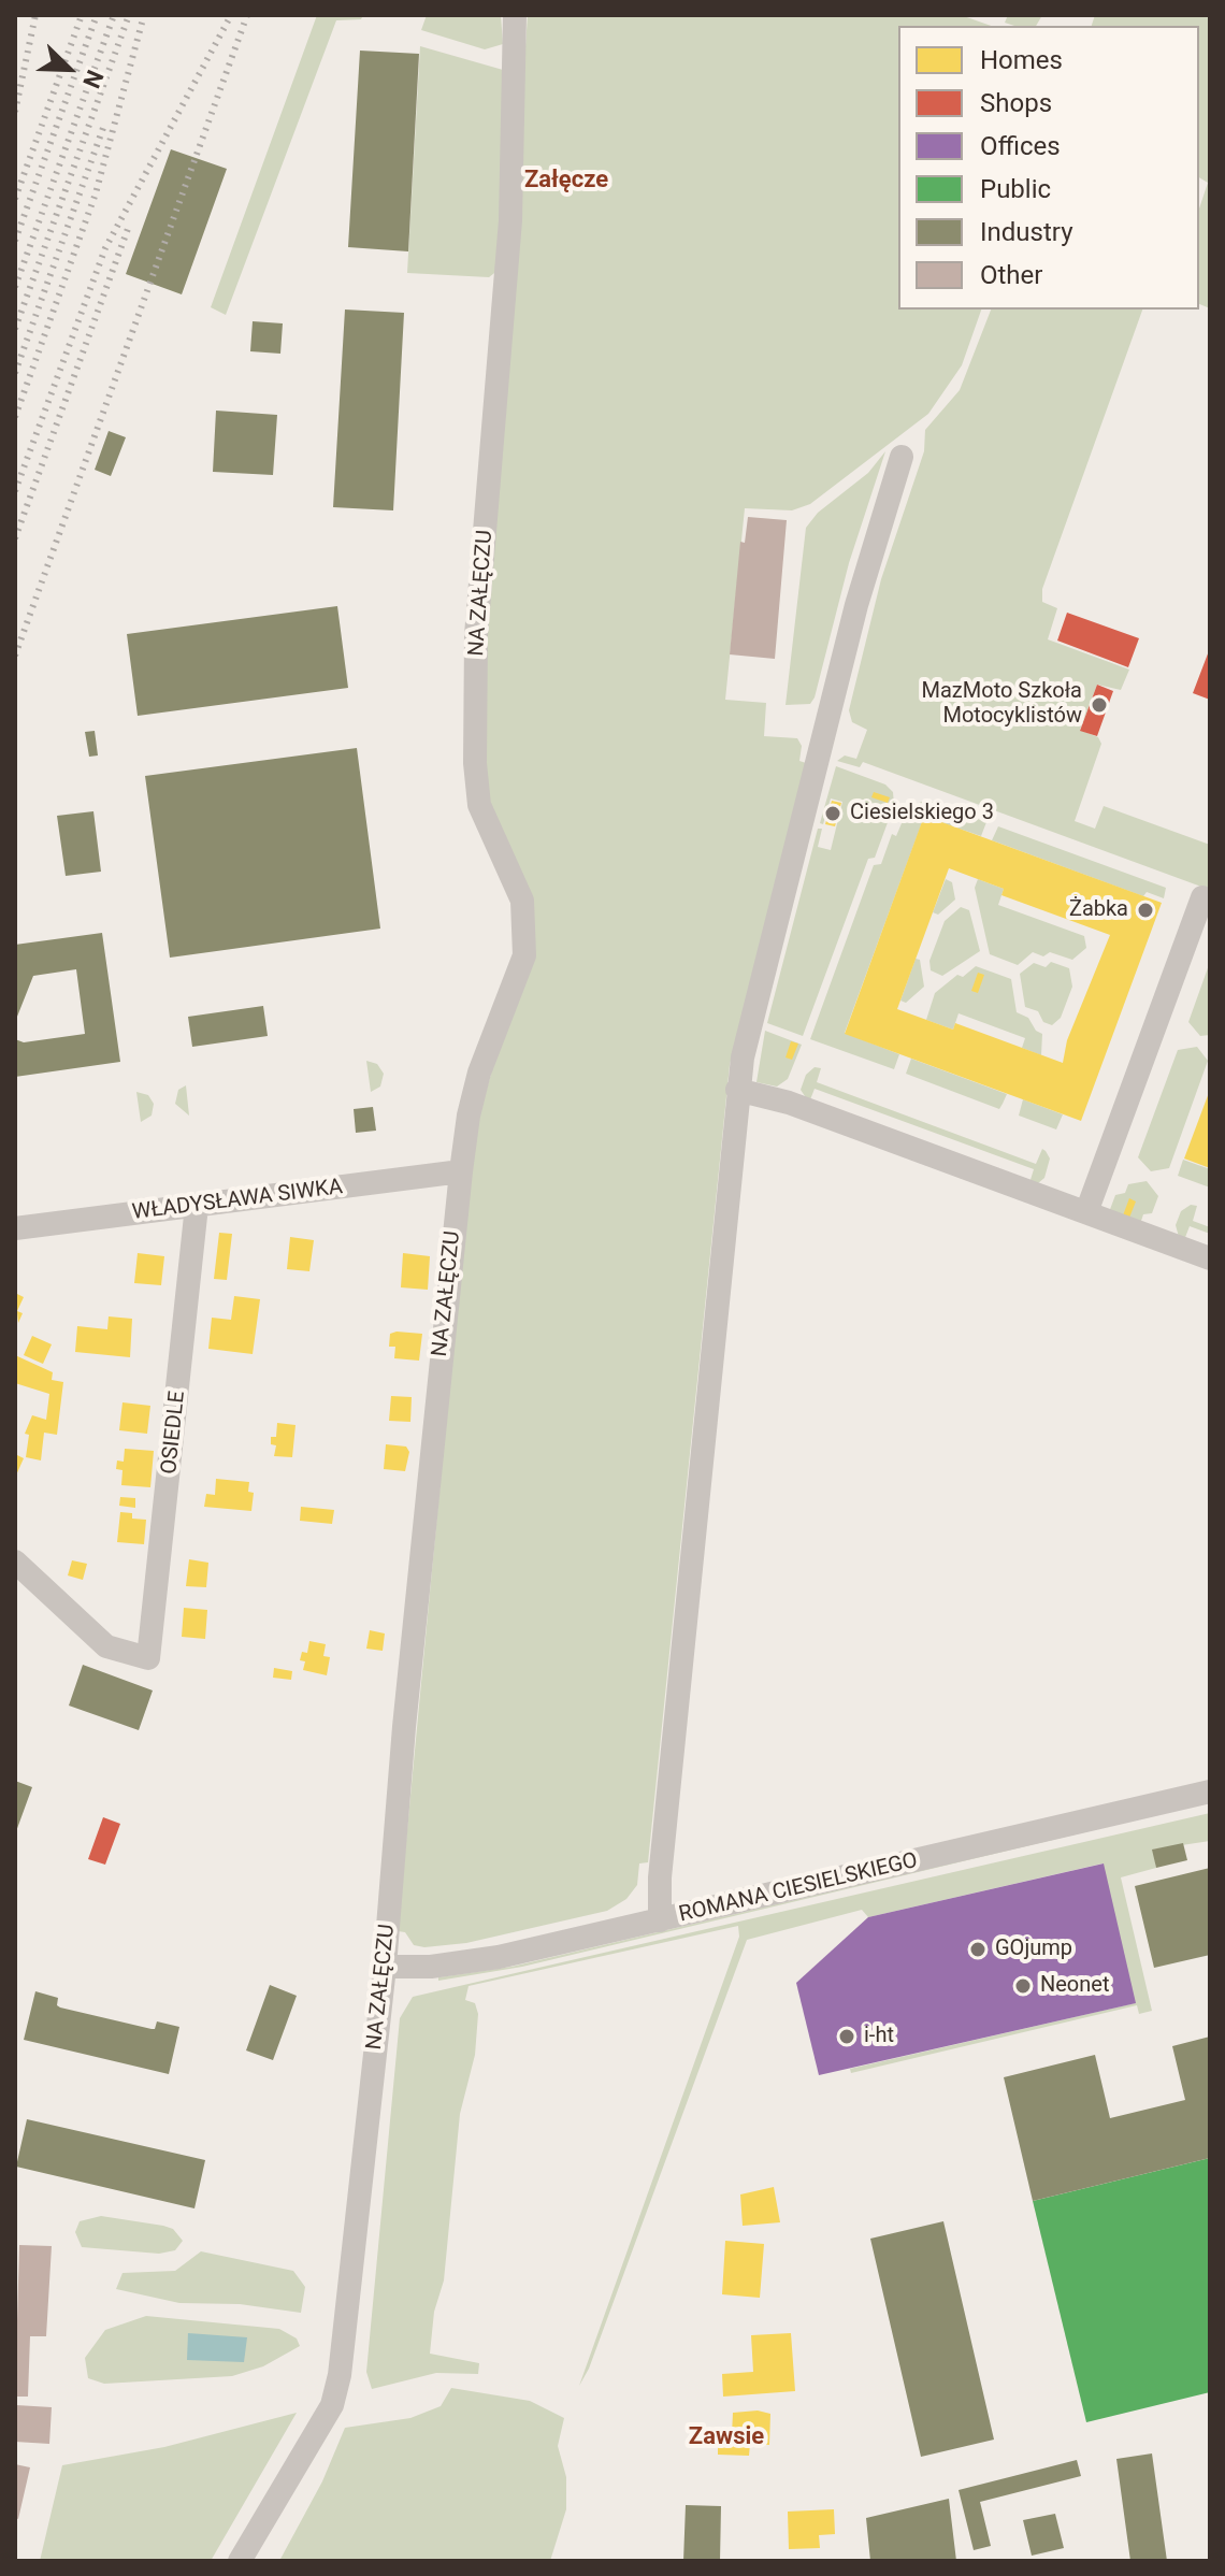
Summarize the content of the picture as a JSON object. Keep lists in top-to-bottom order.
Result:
{
  "streets": {
    "street": [
      "NA ZAŁĘCZU",
      "WŁADYSŁAWA SIWKA",
      "OSIEDLE",
      "ROMANA CIESIELSKIEGO"
    ]
  },
  "crossings": [
    ["NA ZAŁĘCZU", "WŁADYSŁAWA SIWKA"],
    ["NA ZAŁĘCZU", "ROMANA CIESIELSKIEGO"],
    ["WŁADYSŁAWA SIWKA", "OSIEDLE"]
  ],
  "districts": ["Załęcze", "Zawsie"],
  "places": [
    "MazMoto Szkoła Motocyklistów",
    "Ciesielskiego 3",
    "Żabka",
    "GOjump",
    "Neonet",
    "i-ht"
  ],
  "legend": [
    "Homes",
    "Shops",
    "Offices",
    "Public",
    "Industry",
    "Other"
  ],
  "north": "bottom right"
}
